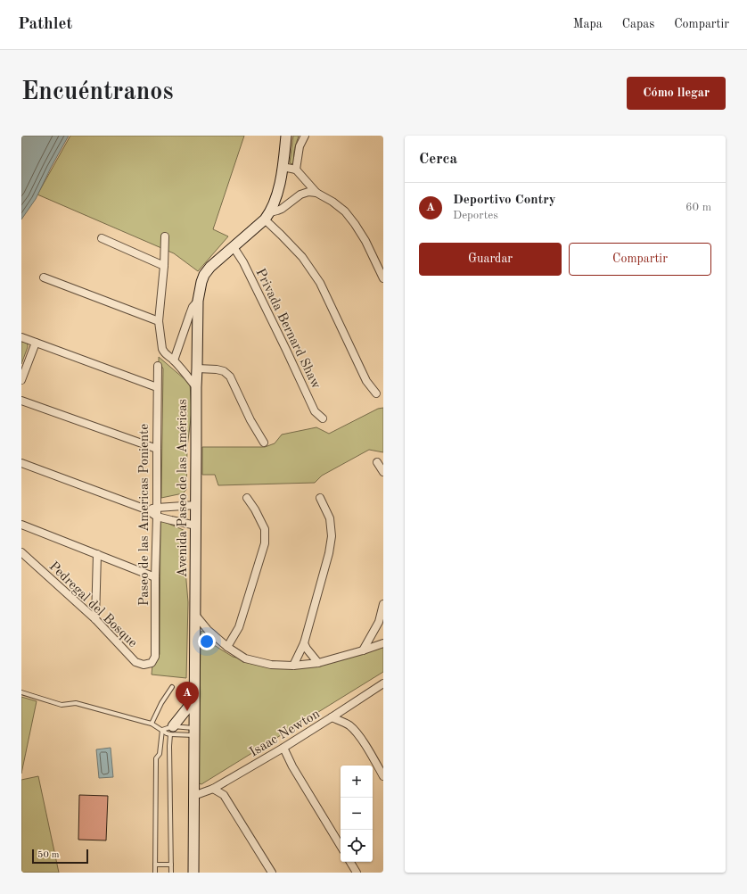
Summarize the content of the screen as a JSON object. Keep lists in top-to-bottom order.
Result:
{
  "streets": {
    "street": [
      "Privada Bernard Shaw",
      "Avenida Paseo de las Américas",
      "Paseo de las Americas Poniente",
      "Pedregal del Bosque",
      "Isaac Newton"
    ]
  },
  "crossings": [
    ["Privada Bernard Shaw", "Avenida Paseo de las Américas"],
    ["Avenida Paseo de las Américas", "Isaac Newton"],
    ["Paseo de las Americas Poniente", "Pedregal del Bosque"]
  ],
  "scale_bar": "50 m",
  "page": {
    "header": "Pathlet",
    "nav": ["Mapa", "Capas", "Compartir"],
    "buttons": [
      "Cómo llegar",
      ["Guardar", "Compartir"]
    ],
    "title": "Encuéntranos",
    "heading": "Cerca",
    "list": [
      {
        "mark": "A",
        "name": "Deportivo Contry",
        "note": "Deportes",
        "value": "60 m"
      }
    ],
    "pins": "A",
    "map_buttons": ["+", "−"],
    "scale": "50 m"
  }
}
